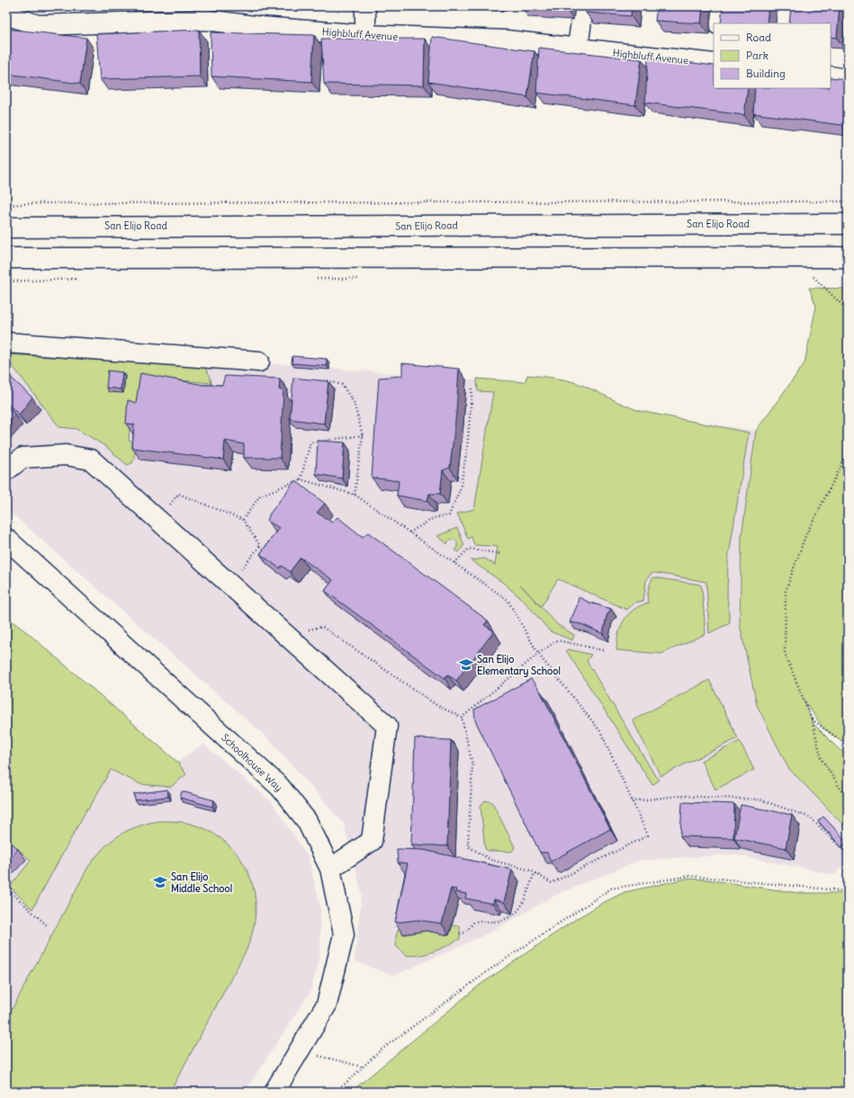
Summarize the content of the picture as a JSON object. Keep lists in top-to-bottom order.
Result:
{
  "streets": {
    "main road": ["Highbluff Avenue", "San Elijo Road", "Schoolhouse Way"]
  },
  "places": {
    "school or university": ["San Elijo Elementary School", "San Elijo Middle School"]
  },
  "legend": ["Road", "Park", "Building"]
}
